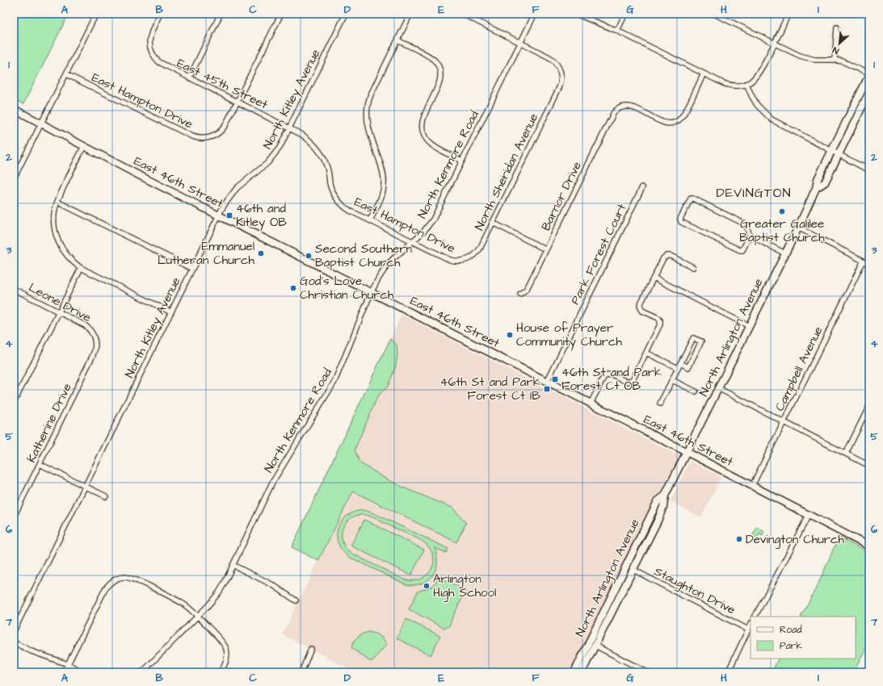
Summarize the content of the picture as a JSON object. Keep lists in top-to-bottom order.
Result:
{
  "streets": {
    "main road": ["East 46th Street", "North Arlington Avenue"],
    "street": [
      "East 45th Street",
      "North Kitley Avenue",
      "East Hampton Drive",
      "North Kenmore Road",
      "North Sheridan Avenue",
      "Barnor Drive",
      "Park Forest Court",
      "Leone Drive",
      "Campbell Avenue",
      "Katherine Drive",
      "Staughton Drive"
    ]
  },
  "crossings": [
    ["East 45th Street", "North Kitley Avenue"],
    ["East 45th Street", "East Hampton Drive"],
    ["North Kitley Avenue", "East Hampton Drive"],
    ["North Kitley Avenue", "East 46th Street"],
    ["East Hampton Drive", "North Kenmore Road"],
    ["East Hampton Drive", "North Sheridan Avenue"],
    ["North Kenmore Road", "North Sheridan Avenue"],
    ["North Kenmore Road", "East 46th Street"],
    ["East 46th Street", "Park Forest Court"],
    ["East 46th Street", "North Arlington Avenue"],
    ["East 46th Street", "Campbell Avenue"],
    ["Leone Drive", "Katherine Drive"],
    ["North Arlington Avenue", "Staughton Drive"]
  ],
  "districts": ["DEVINGTON"],
  "places": {
    "other": [
      "Greater Galilee Baptist Church",
      "Emmanuel Lutheran Church",
      "Second Southern Baptist Church",
      "God's Love Christian Church",
      "House of Prayer Community Church",
      "Devington Church",
      "Arlington High School"
    ],
    "transit": ["46th and Kitley OB", "46th St and Park Forest Ct OB", "46th St and Park Forest Ct IB"]
  },
  "legend": ["Road", "Park"],
  "north": "bottom left",
  "grid": {
    "columns": [
      "A",
      "B",
      "C",
      "D",
      "E",
      "F",
      "G",
      "H",
      "I"
    ],
    "rows": [
      "1",
      "2",
      "3",
      "4",
      "5",
      "6",
      "7"
    ]
  }
}
